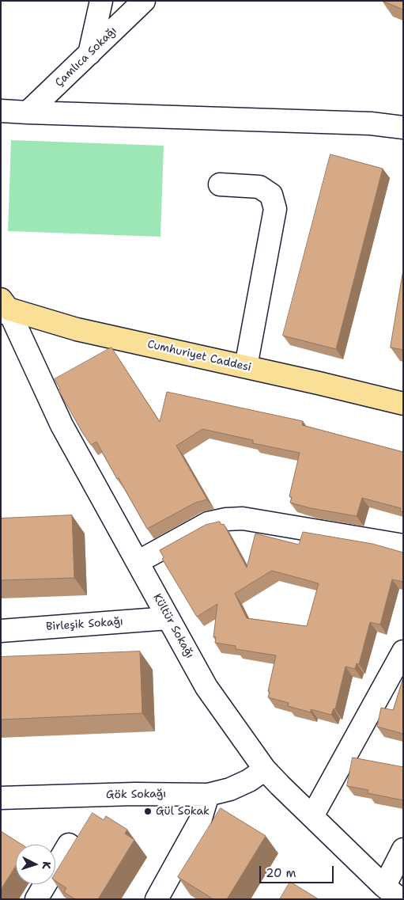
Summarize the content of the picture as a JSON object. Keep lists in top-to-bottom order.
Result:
{
  "streets": {
    "main road": ["Cumhuriyet Caddesi"],
    "street": [
      "Çamlıca Sokağı",
      "Birleşik Sokağı",
      "Kültür Sokağı",
      "Gök Sokağı"
    ]
  },
  "crossings": [
    ["Cumhuriyet Caddesi", "Kültür Sokağı"],
    ["Birleşik Sokağı", "Kültür Sokağı"],
    ["Kültür Sokağı", "Gök Sokağı"]
  ],
  "places": ["Gül Sokak"],
  "scale_bar": "20 m",
  "north": "right"
}
